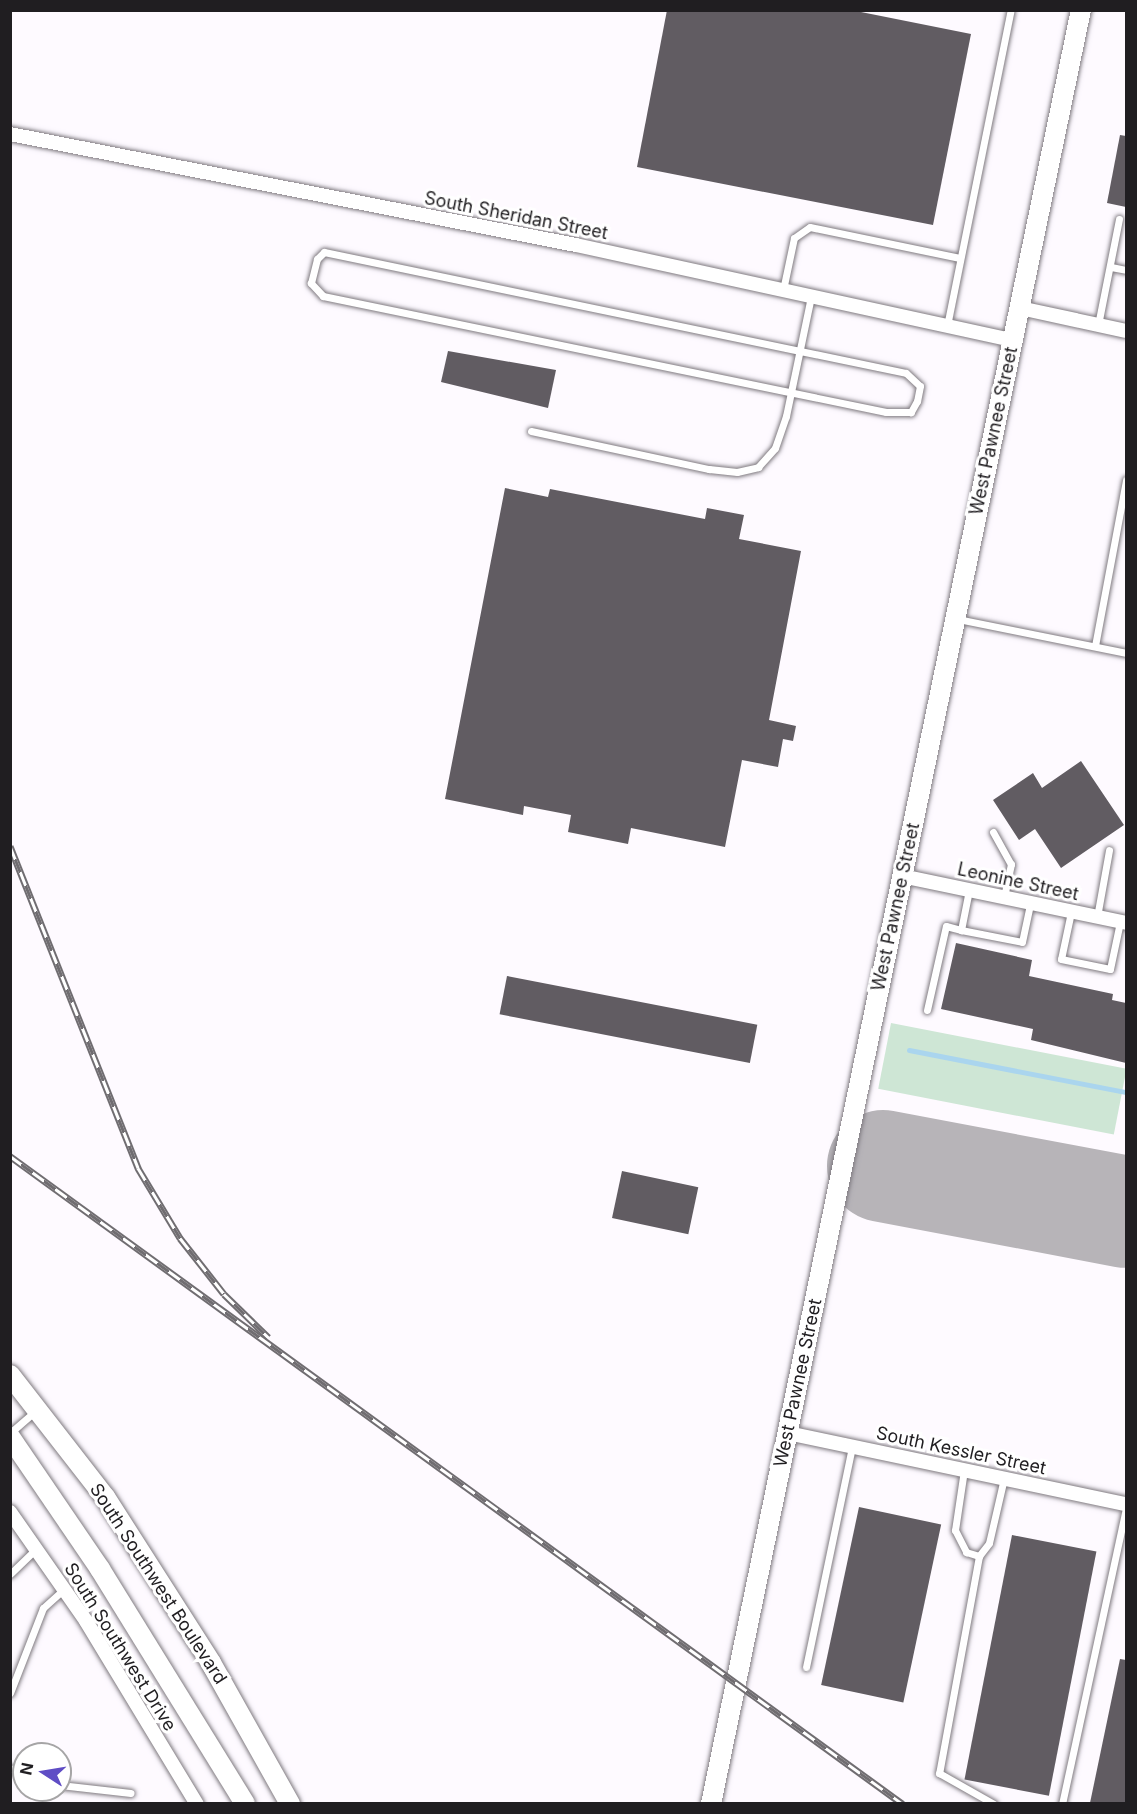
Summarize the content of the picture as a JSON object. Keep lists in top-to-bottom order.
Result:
{
  "streets": {
    "main road": ["West Pawnee Street", "South Southwest Boulevard"],
    "street": [
      "South Sheridan Street",
      "Leonine Street",
      "South Kessler Street",
      "South Southwest Drive"
    ]
  },
  "crossings": [
    ["South Sheridan Street", "West Pawnee Street"],
    ["West Pawnee Street", "Leonine Street"],
    ["West Pawnee Street", "South Kessler Street"]
  ],
  "north": "left"
}
